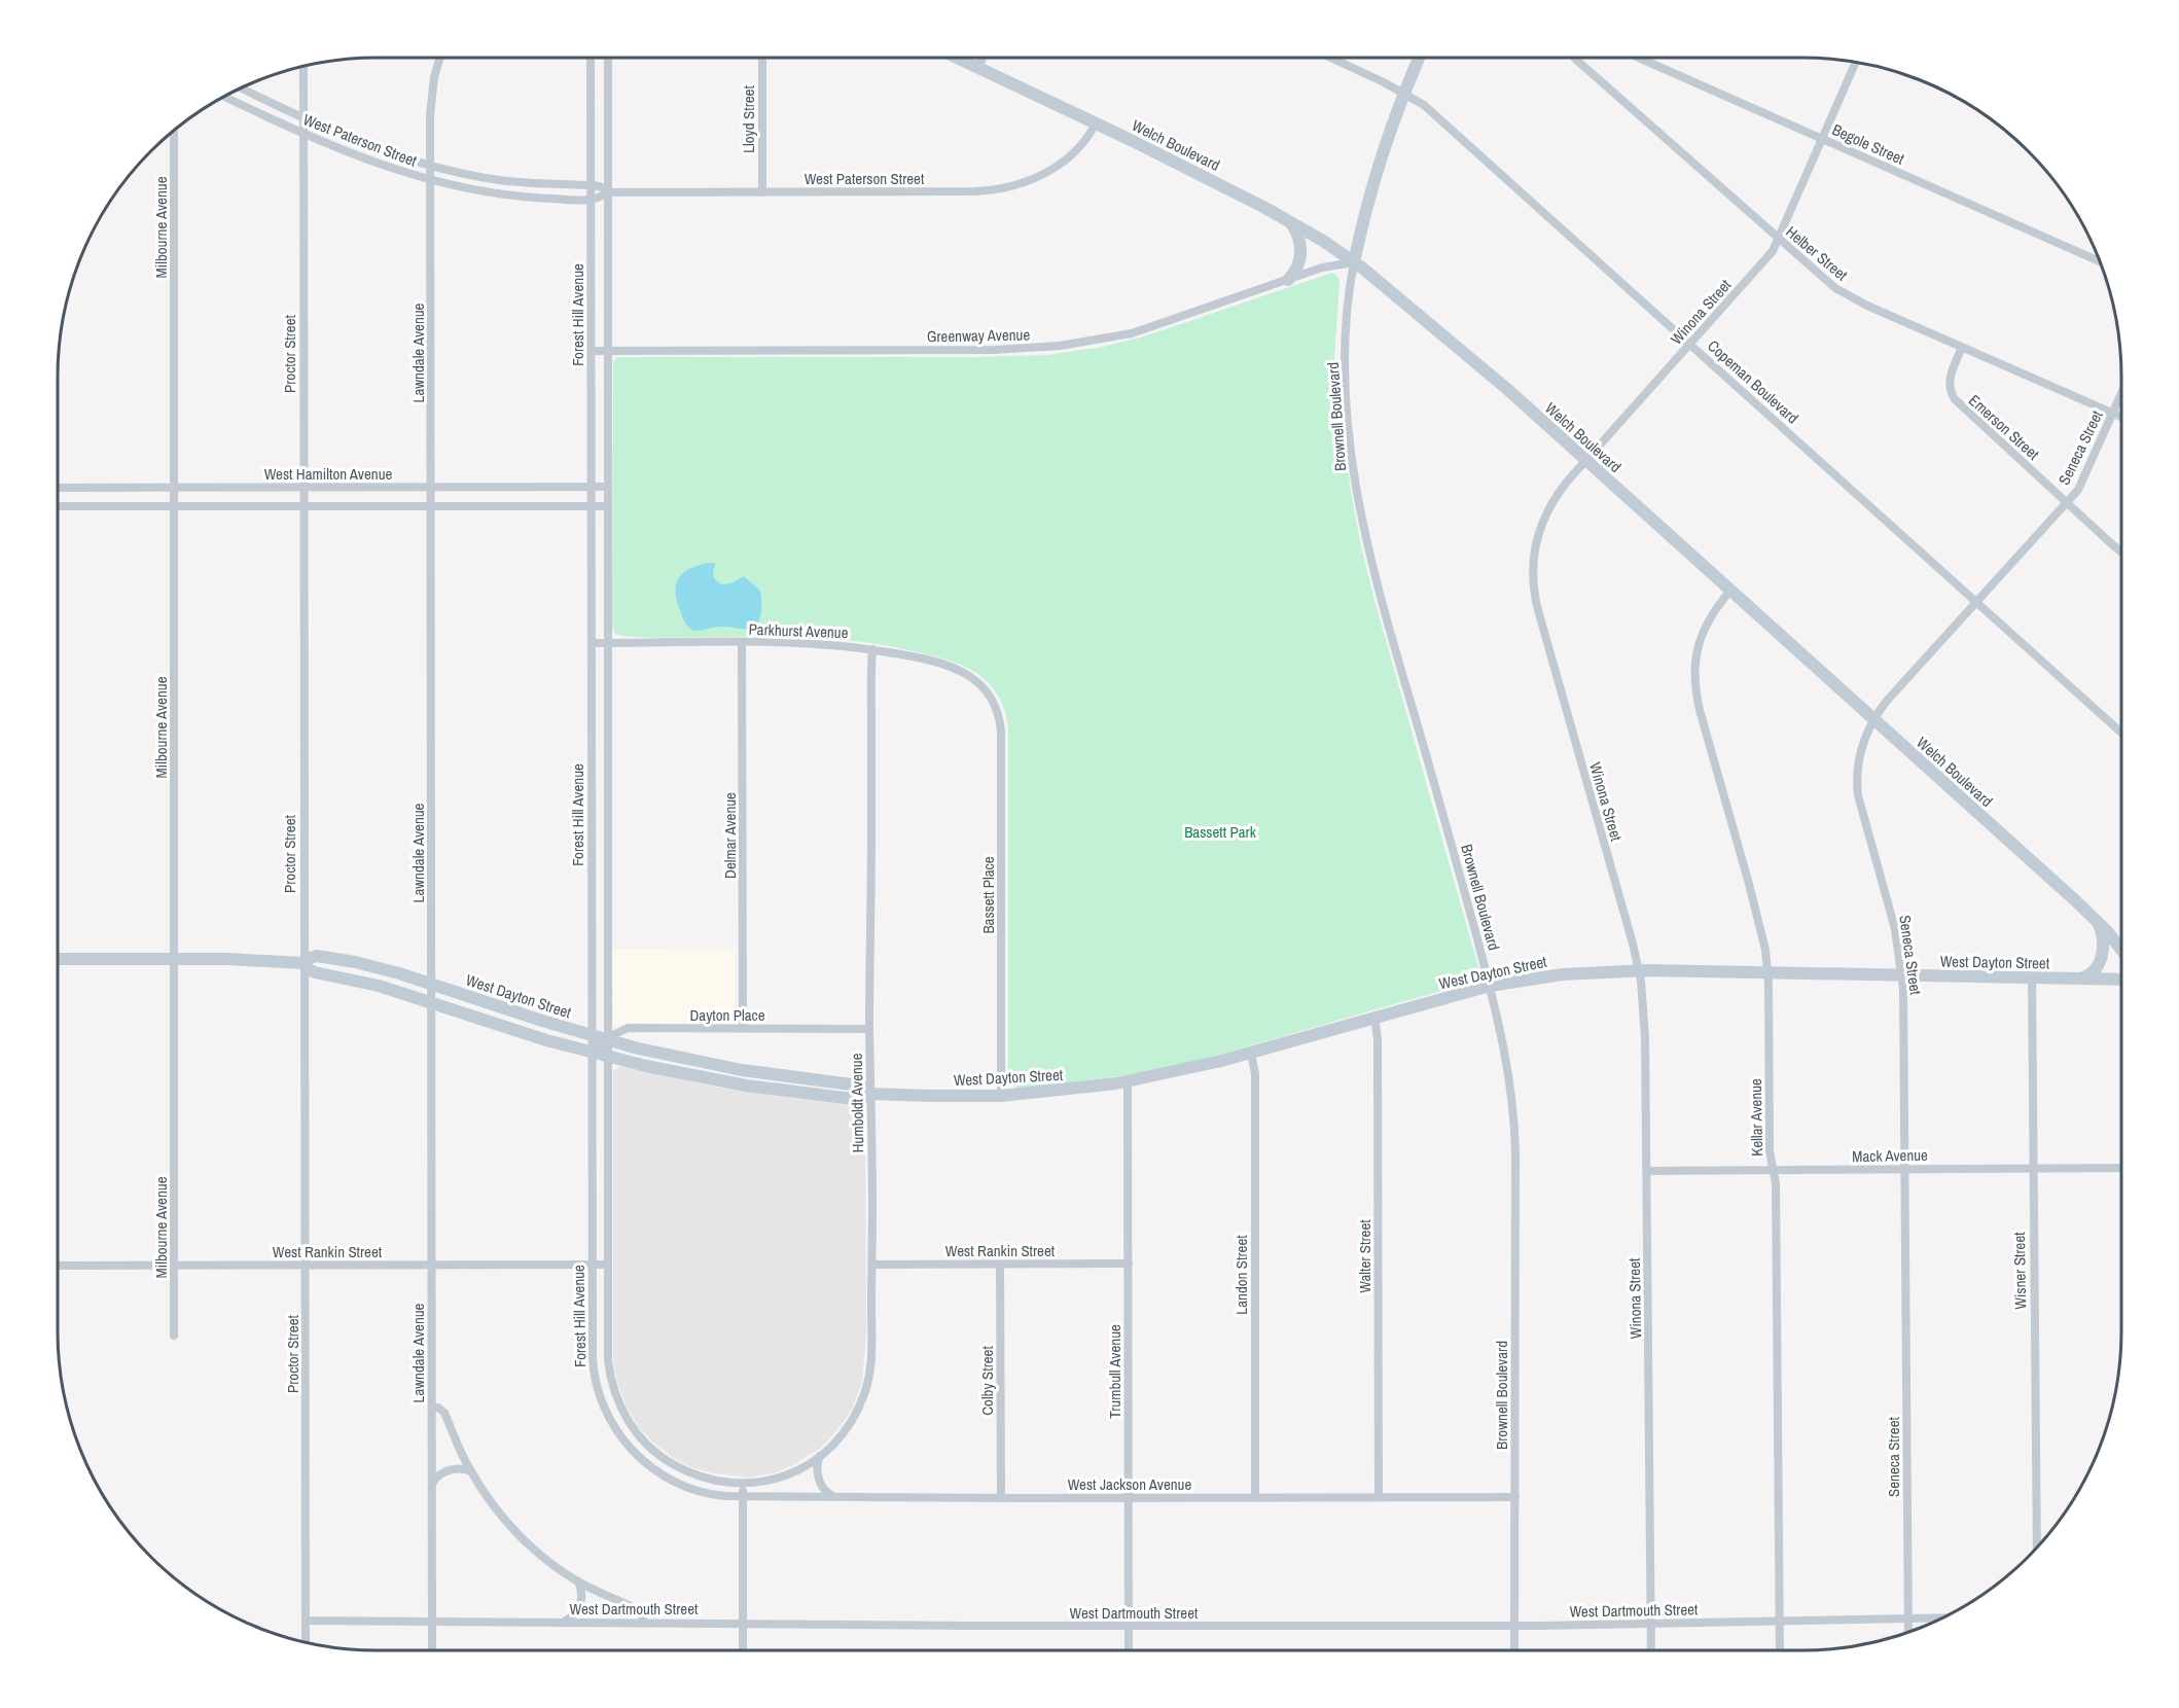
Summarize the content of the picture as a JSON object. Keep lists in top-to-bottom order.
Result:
{
  "streets": {
    "street": [
      "Lloyd Street",
      "West Paterson Street",
      "Begole Street",
      "Welch Boulevard",
      "Milbourne Avenue",
      "Helber Street",
      "Winona Street",
      "Forest Hill Avenue",
      "Greenway Avenue",
      "Lawndale Avenue",
      "Proctor Street",
      "Copeman Boulevard",
      "Brownell Boulevard",
      "Emerson Street",
      "Seneca Street",
      "West Hamilton Avenue",
      "Parkhurst Avenue",
      "Delmar Avenue",
      "Bassett Place",
      "West Dayton Street",
      "Dayton Place",
      "Humboldt Avenue",
      "Kellar Avenue",
      "Mack Avenue",
      "West Rankin Street",
      "Walter Street",
      "Wisner Street",
      "Landon Street",
      "Trumbull Avenue",
      "Colby Street",
      "West Jackson Avenue",
      "West Dartmouth Street"
    ]
  },
  "crossings": [
    ["Lloyd Street", "West Paterson Street"],
    ["West Paterson Street", "Welch Boulevard"],
    ["West Paterson Street", "Forest Hill Avenue"],
    ["West Paterson Street", "Lawndale Avenue"],
    ["West Paterson Street", "Proctor Street"],
    ["Begole Street", "Winona Street"],
    ["Welch Boulevard", "Winona Street"],
    ["Welch Boulevard", "Greenway Avenue"],
    ["Welch Boulevard", "Brownell Boulevard"],
    ["Welch Boulevard", "Seneca Street"],
    ["Welch Boulevard", "Kellar Avenue"],
    ["Milbourne Avenue", "West Hamilton Avenue"],
    ["Milbourne Avenue", "West Dayton Street"],
    ["Milbourne Avenue", "West Rankin Street"],
    ["Helber Street", "Winona Street"],
    ["Helber Street", "Emerson Street"],
    ["Helber Street", "Seneca Street"],
    ["Winona Street", "Copeman Boulevard"],
    ["Winona Street", "West Dayton Street"],
    ["Winona Street", "Mack Avenue"],
    ["Winona Street", "West Dartmouth Street"],
    ["Forest Hill Avenue", "Greenway Avenue"],
    ["Forest Hill Avenue", "West Hamilton Avenue"],
    ["Forest Hill Avenue", "Parkhurst Avenue"],
    ["Forest Hill Avenue", "West Dayton Street"],
    ["Forest Hill Avenue", "Dayton Place"],
    ["Forest Hill Avenue", "Humboldt Avenue"],
    ["Forest Hill Avenue", "West Rankin Street"],
    ["Forest Hill Avenue", "West Jackson Avenue"],
    ["Greenway Avenue", "Brownell Boulevard"],
    ["Lawndale Avenue", "West Hamilton Avenue"],
    ["Lawndale Avenue", "West Dayton Street"],
    ["Lawndale Avenue", "West Rankin Street"],
    ["Lawndale Avenue", "West Dartmouth Street"],
    ["Proctor Street", "West Hamilton Avenue"],
    ["Proctor Street", "West Dayton Street"],
    ["Proctor Street", "West Rankin Street"],
    ["Proctor Street", "West Dartmouth Street"],
    ["Copeman Boulevard", "Seneca Street"],
    ["Brownell Boulevard", "West Dayton Street"],
    ["Brownell Boulevard", "West Jackson Avenue"],
    ["Brownell Boulevard", "West Dartmouth Street"],
    ["Emerson Street", "Seneca Street"],
    ["Seneca Street", "West Dayton Street"],
    ["Seneca Street", "Mack Avenue"],
    ["Seneca Street", "West Dartmouth Street"],
    ["Parkhurst Avenue", "Delmar Avenue"],
    ["Parkhurst Avenue", "Bassett Place"],
    ["Parkhurst Avenue", "Humboldt Avenue"],
    ["Delmar Avenue", "Dayton Place"],
    ["Bassett Place", "West Dayton Street"],
    ["West Dayton Street", "Dayton Place"],
    ["West Dayton Street", "Humboldt Avenue"],
    ["West Dayton Street", "Kellar Avenue"],
    ["West Dayton Street", "Walter Street"],
    ["West Dayton Street", "Wisner Street"],
    ["West Dayton Street", "Landon Street"],
    ["West Dayton Street", "Trumbull Avenue"],
    ["Dayton Place", "Humboldt Avenue"],
    ["Humboldt Avenue", "West Rankin Street"],
    ["Kellar Avenue", "Mack Avenue"],
    ["Kellar Avenue", "West Dartmouth Street"],
    ["Mack Avenue", "Wisner Street"],
    ["West Rankin Street", "Trumbull Avenue"],
    ["West Rankin Street", "Colby Street"],
    ["Walter Street", "West Jackson Avenue"],
    ["Landon Street", "West Jackson Avenue"],
    ["Trumbull Avenue", "West Jackson Avenue"],
    ["Trumbull Avenue", "West Dartmouth Street"],
    ["Colby Street", "West Jackson Avenue"]
  ],
  "parks": ["Bassett Park"]
}
